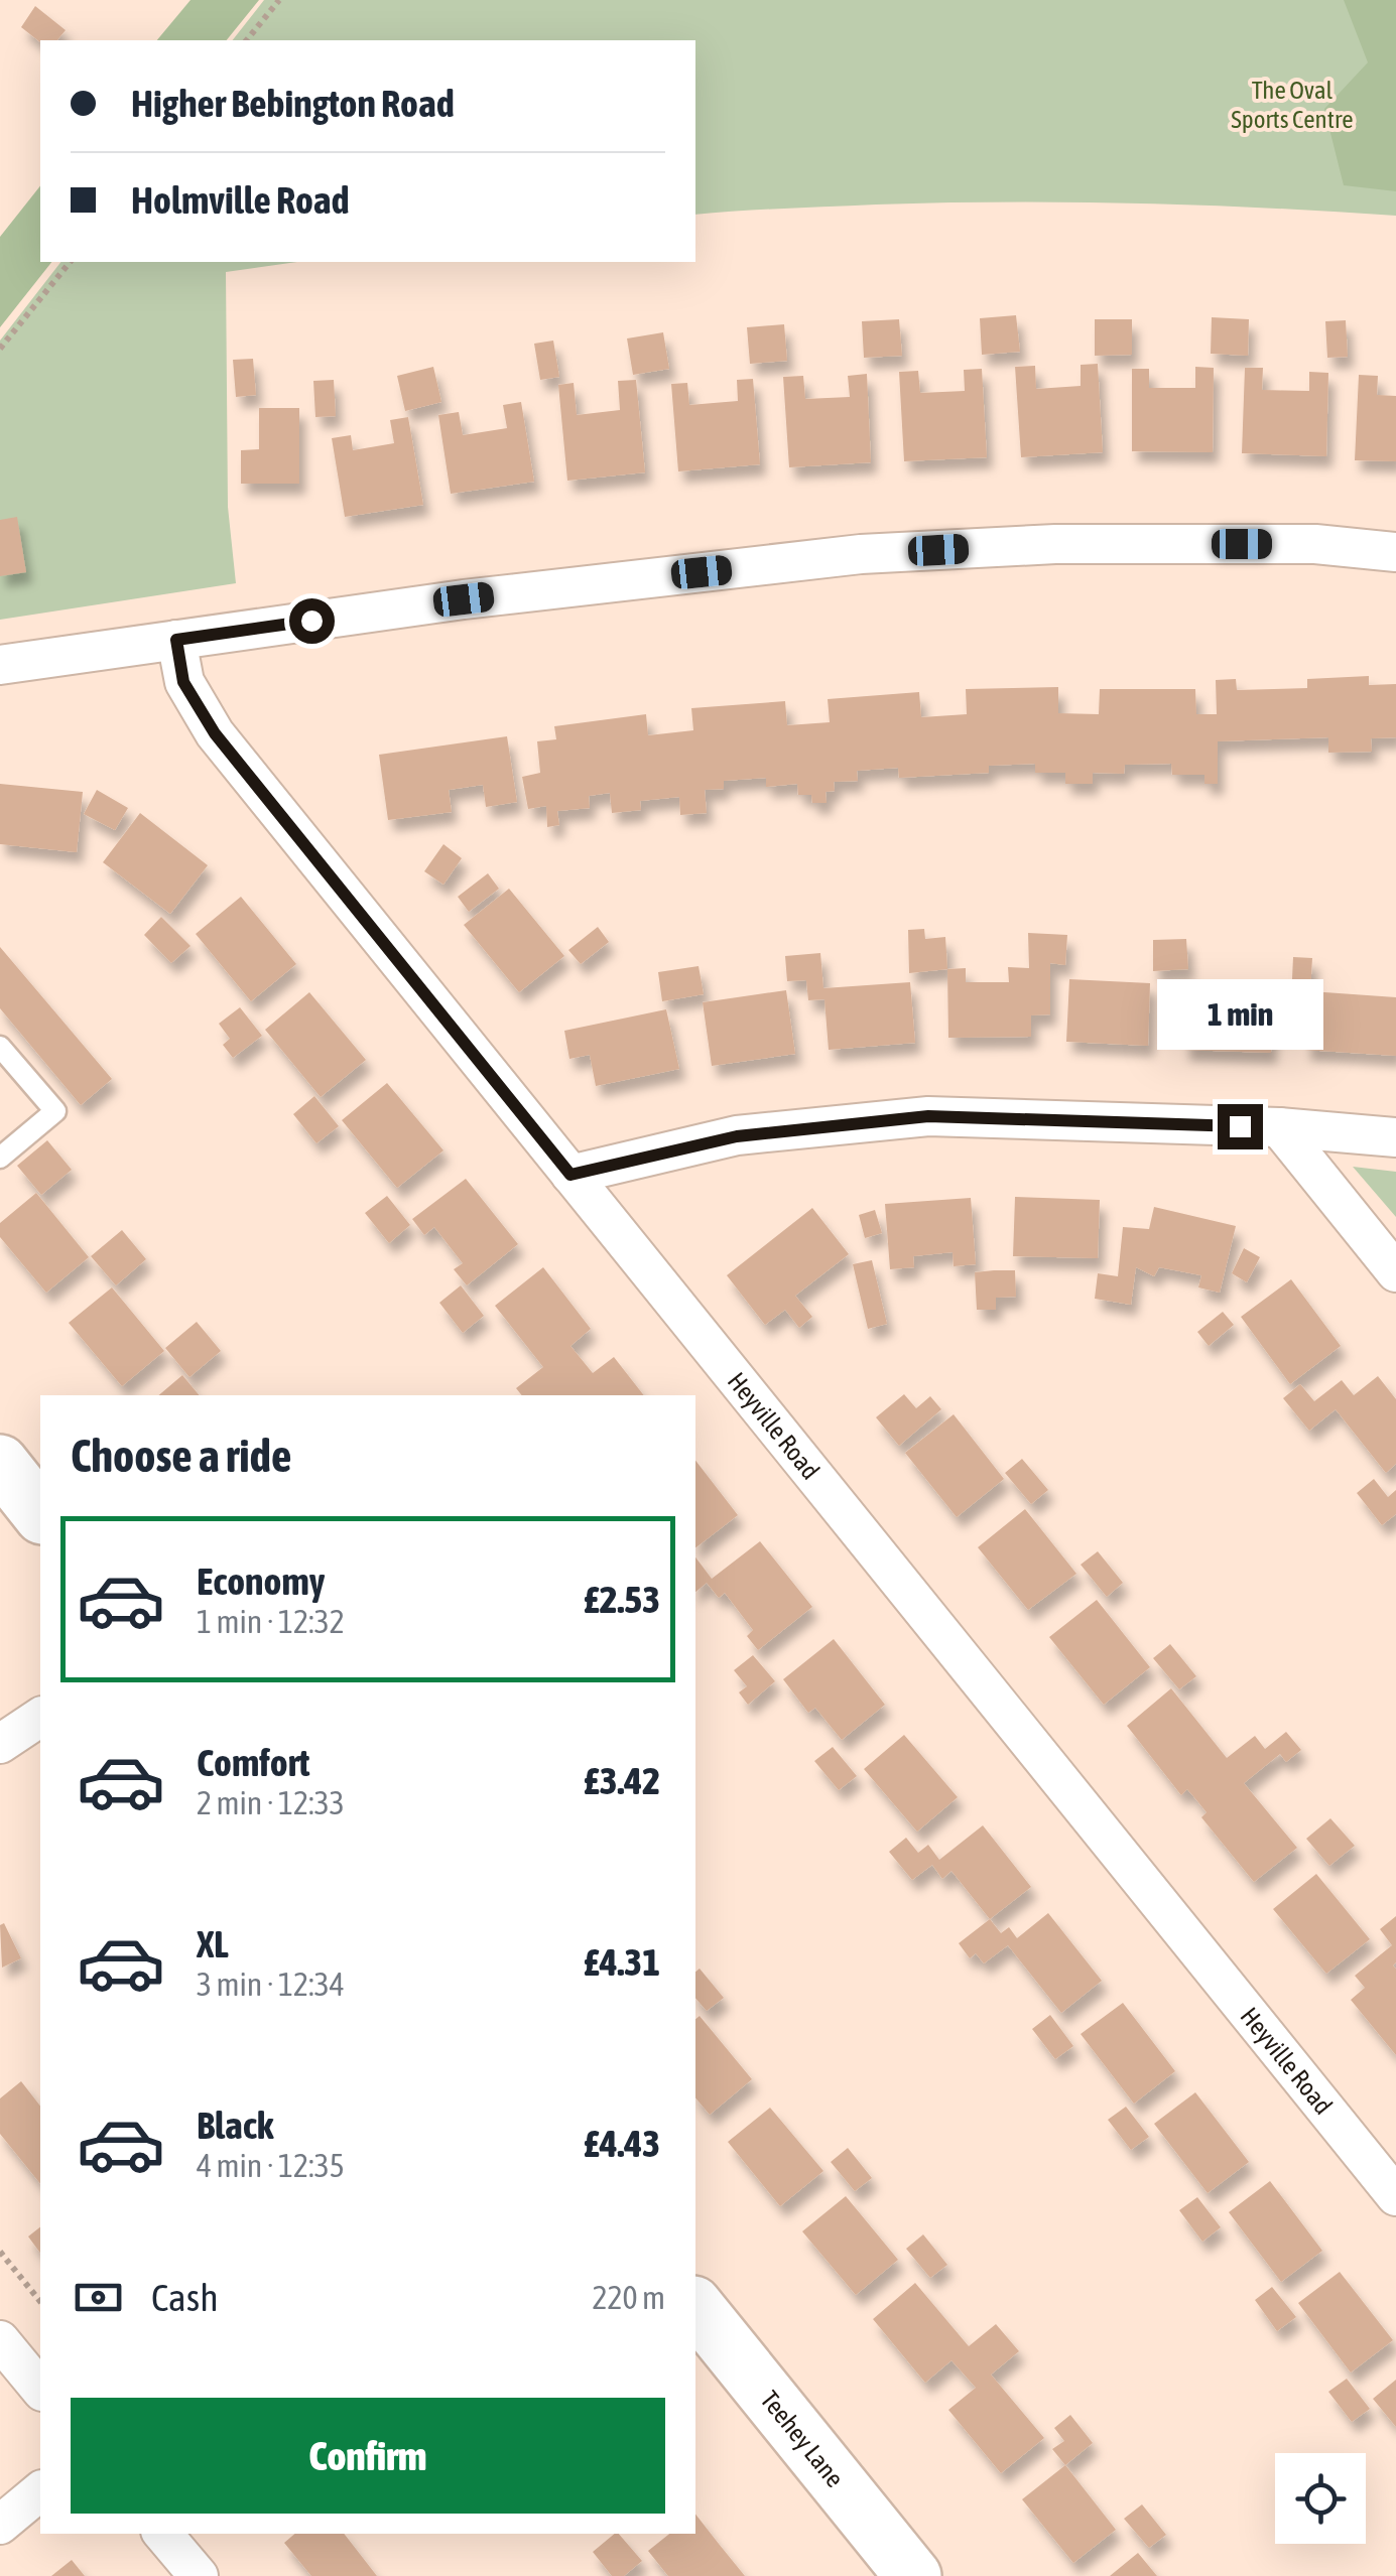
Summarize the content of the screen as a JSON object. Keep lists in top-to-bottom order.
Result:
{
  "streets": {
    "street": ["Heyville Road", "Teehey Lane"]
  },
  "parks": ["The Oval Sports Centre"],
  "page": {
    "banner": ["Higher Bebington Road", "Holmville Road"],
    "bubble": "1 min",
    "heading": "Choose a ride",
    "list": [
      {
        "name": "Economy",
        "note": "1 min · 12:32",
        "value": "£2.53"
      },
      {
        "name": "Comfort",
        "note": "2 min · 12:33",
        "value": "£3.42"
      },
      {
        "name": "XL",
        "note": "3 min · 12:34",
        "value": "£4.31"
      },
      {
        "name": "Black",
        "note": "4 min · 12:35",
        "value": "£4.43"
      }
    ],
    "pay": ["Cash", "220 m"],
    "buttons": "Confirm"
  }
}
